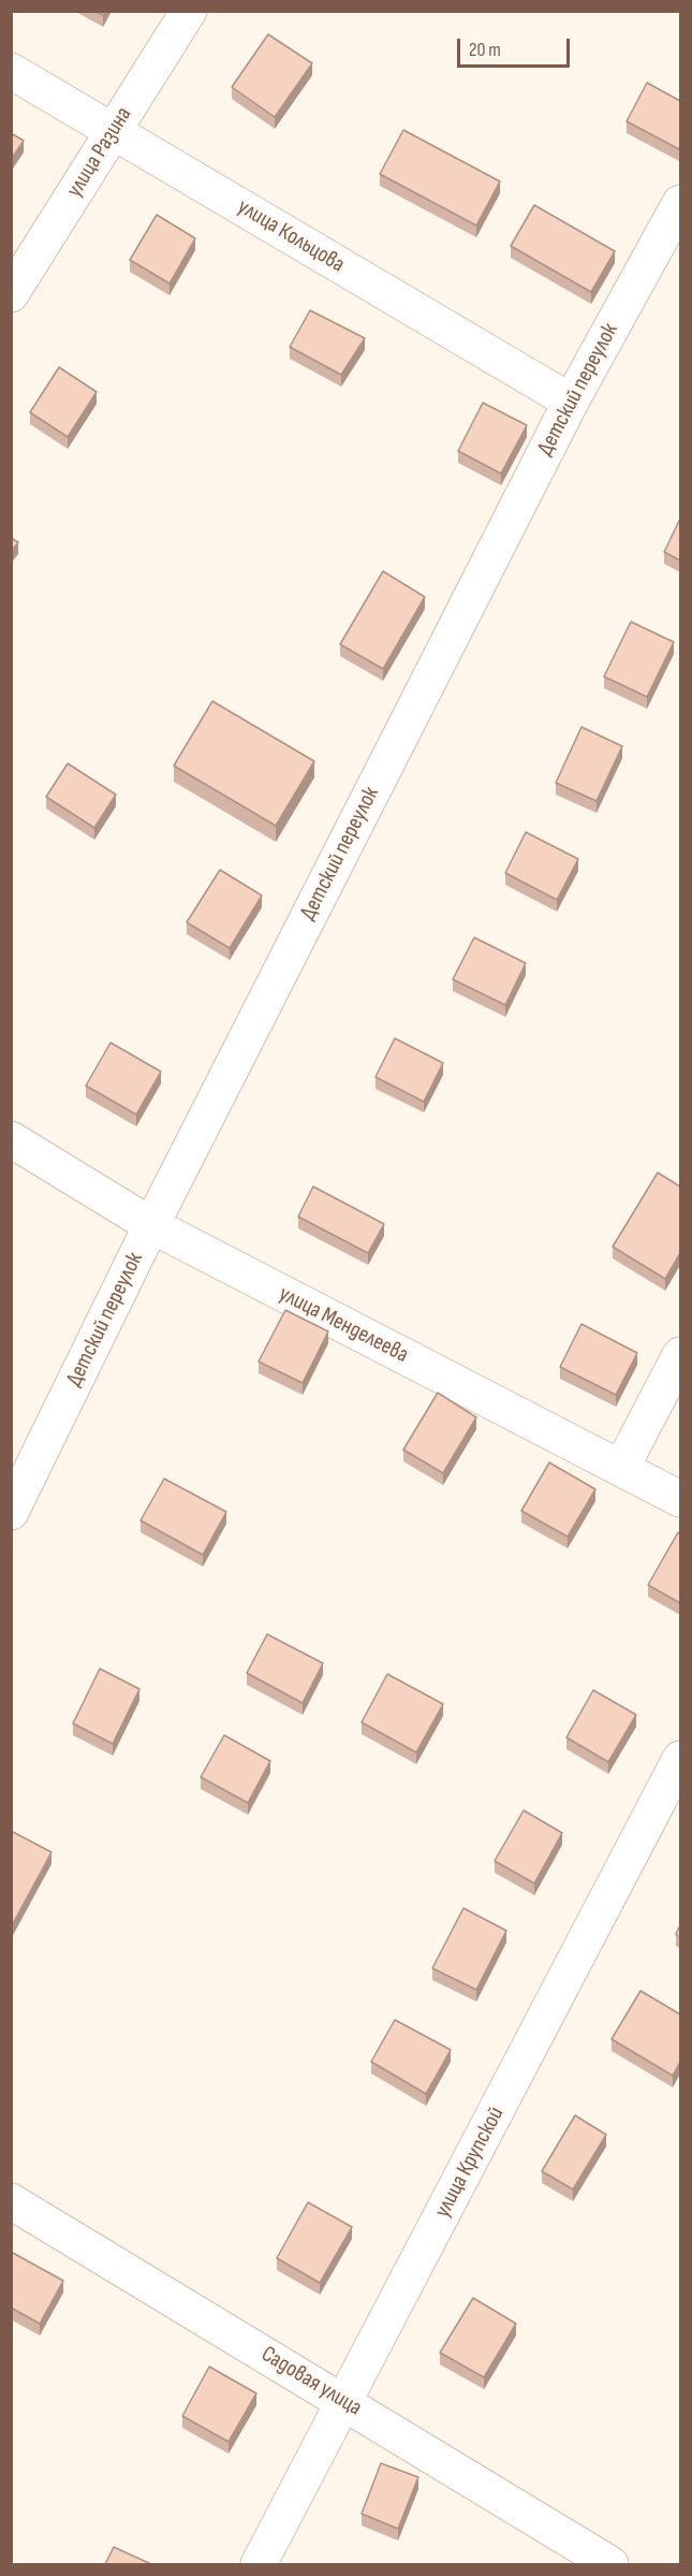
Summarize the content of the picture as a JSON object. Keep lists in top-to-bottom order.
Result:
{
  "streets": {
    "street": [
      "улица Разина",
      "улица Кольцова",
      "Детский переулок",
      "улица Менделеева",
      "улица Крупской",
      "Садовая улица"
    ]
  },
  "crossings": [
    ["улица Разина", "улица Кольцова"],
    ["улица Кольцова", "Детский переулок"],
    ["Детский переулок", "улица Менделеева"],
    ["улица Крупской", "Садовая улица"]
  ],
  "scale_bar": "20 m"
}
